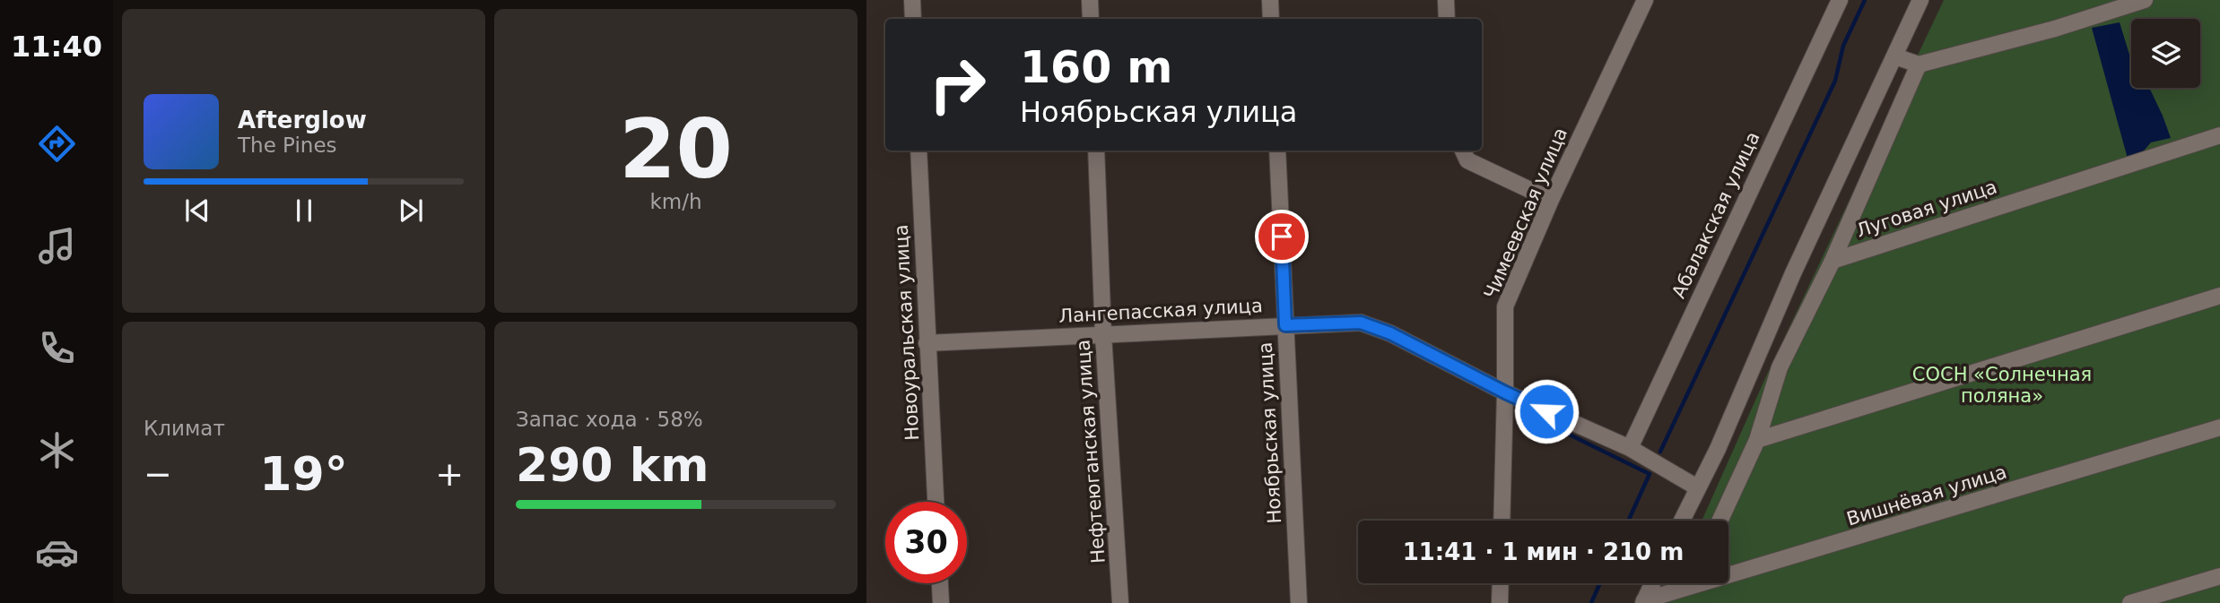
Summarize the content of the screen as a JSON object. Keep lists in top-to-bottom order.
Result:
{
  "streets": {
    "street": [
      "Луговая улица",
      "Чимеевская улица",
      "Абалакская улица",
      "Лангепасская улица",
      "Новоуральская улица",
      "Ноябрьская улица",
      "Нефтеюганская улица",
      "Вишнёвая улица"
    ]
  },
  "crossings": [
    ["Чимеевская улица", "Лангепасская улица"],
    ["Абалакская улица", "Лангепасская улица"],
    ["Лангепасская улица", "Новоуральская улица"],
    ["Лангепасская улица", "Ноябрьская улица"],
    ["Лангепасская улица", "Нефтеюганская улица"]
  ],
  "parks": ["СОСН «Солнечная поляна»"],
  "page": {
    "tabs": "11:40",
    "tile": [
      ["20", "km/h"],
      "Климат",
      ["Запас хода · 58%", "290 km"]
    ],
    "turn": ["160 m", "Ноябрьская улица"],
    "song": ["Afterglow", "The Pines"],
    "heat": ["−", "19°", "+"],
    "limit": "30",
    "trip": "11:41 · 1 мин · 210 m"
  }
}
